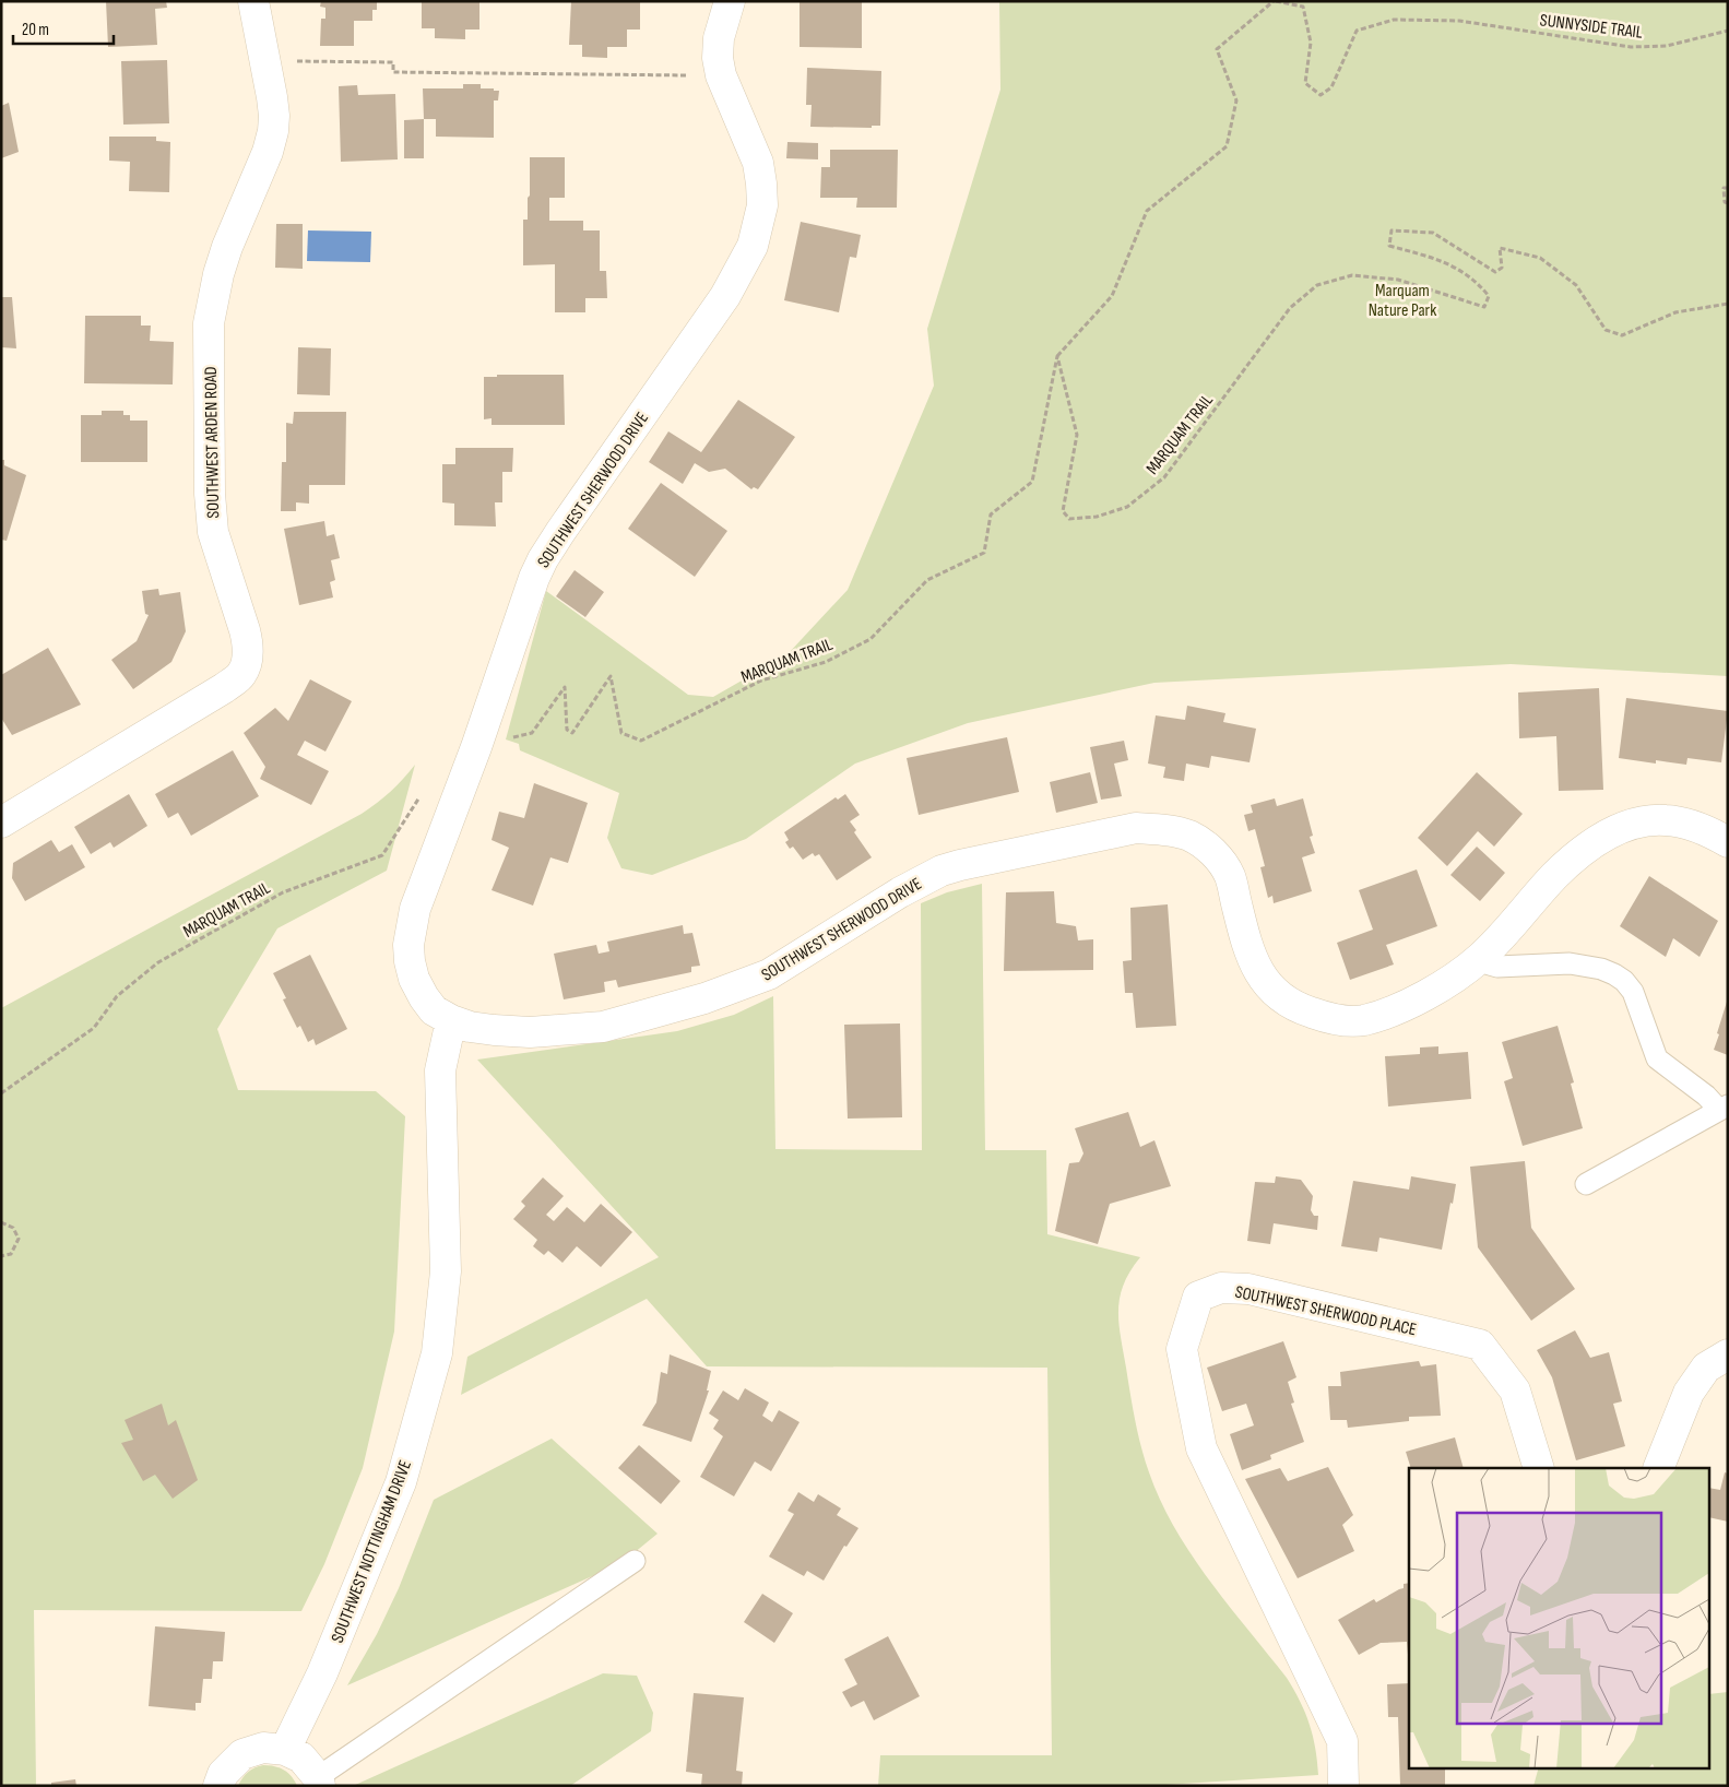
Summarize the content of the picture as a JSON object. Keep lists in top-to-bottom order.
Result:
{
  "streets": {
    "street": [
      "SOUTHWEST ARDEN ROAD",
      "SOUTHWEST SHERWOOD DRIVE",
      "SOUTHWEST SHERWOOD PLACE",
      "SOUTHWEST NOTTINGHAM DRIVE"
    ],
    "path": ["SUNNYSIDE TRAIL", "MARQUAM TRAIL"]
  },
  "crossings": [
    ["SUNNYSIDE TRAIL", "MARQUAM TRAIL"],
    ["SOUTHWEST SHERWOOD DRIVE", "SOUTHWEST NOTTINGHAM DRIVE"]
  ],
  "parks": ["Marquam Nature Park"],
  "scale_bar": "20 m"
}
